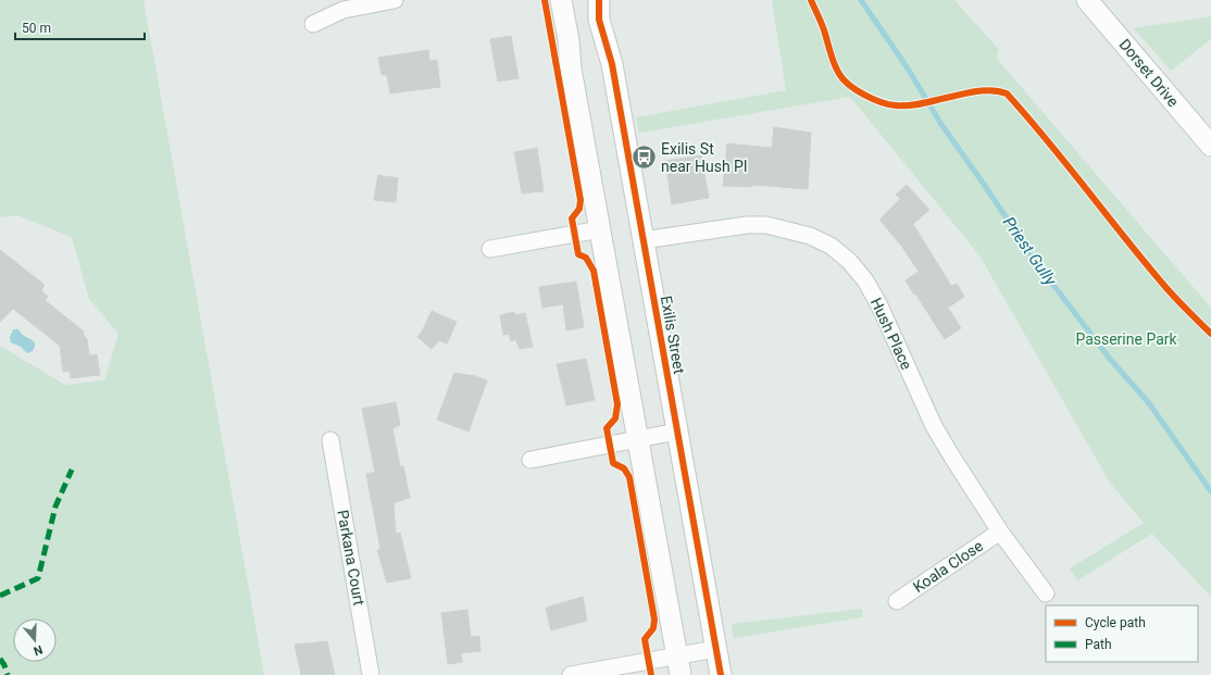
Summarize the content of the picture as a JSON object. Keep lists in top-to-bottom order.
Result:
{
  "streets": {
    "street": [
      "Dorset Drive",
      "Hush Place",
      "Exilis Street",
      "Parkana Court",
      "Koala Close"
    ]
  },
  "crossings": [
    ["Hush Place", "Exilis Street"],
    ["Hush Place", "Koala Close"]
  ],
  "water": ["Priest Gully"],
  "parks": ["Passerine Park"],
  "places": {
    "bus stop": ["Exilis St near Hush Pl"]
  },
  "legend": ["Cycle path", "Path"],
  "scale_bar": "50 m",
  "north": "bottom"
}
